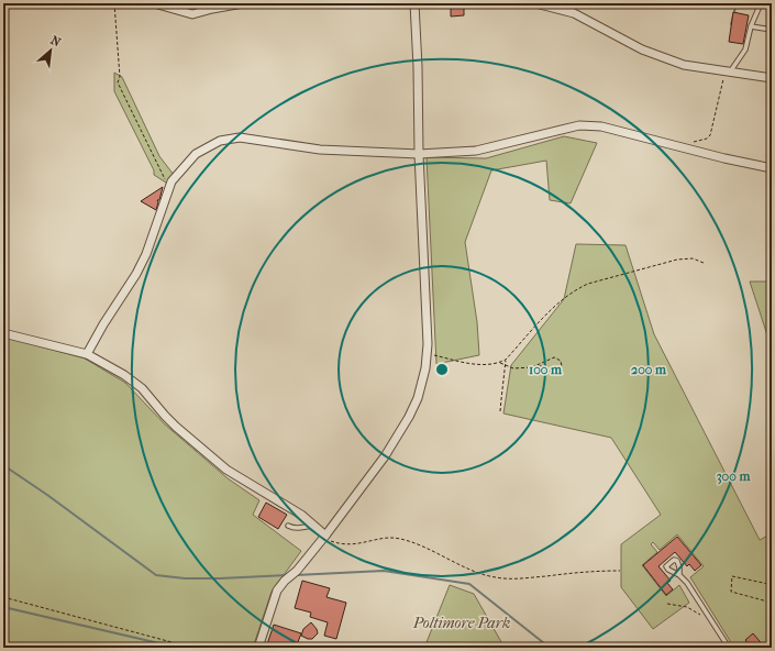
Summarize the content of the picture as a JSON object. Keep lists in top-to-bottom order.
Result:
{
  "parks": ["Poltimore Park"],
  "north": "top right",
  "rings": ["100 m", "200 m", "300 m"]
}
